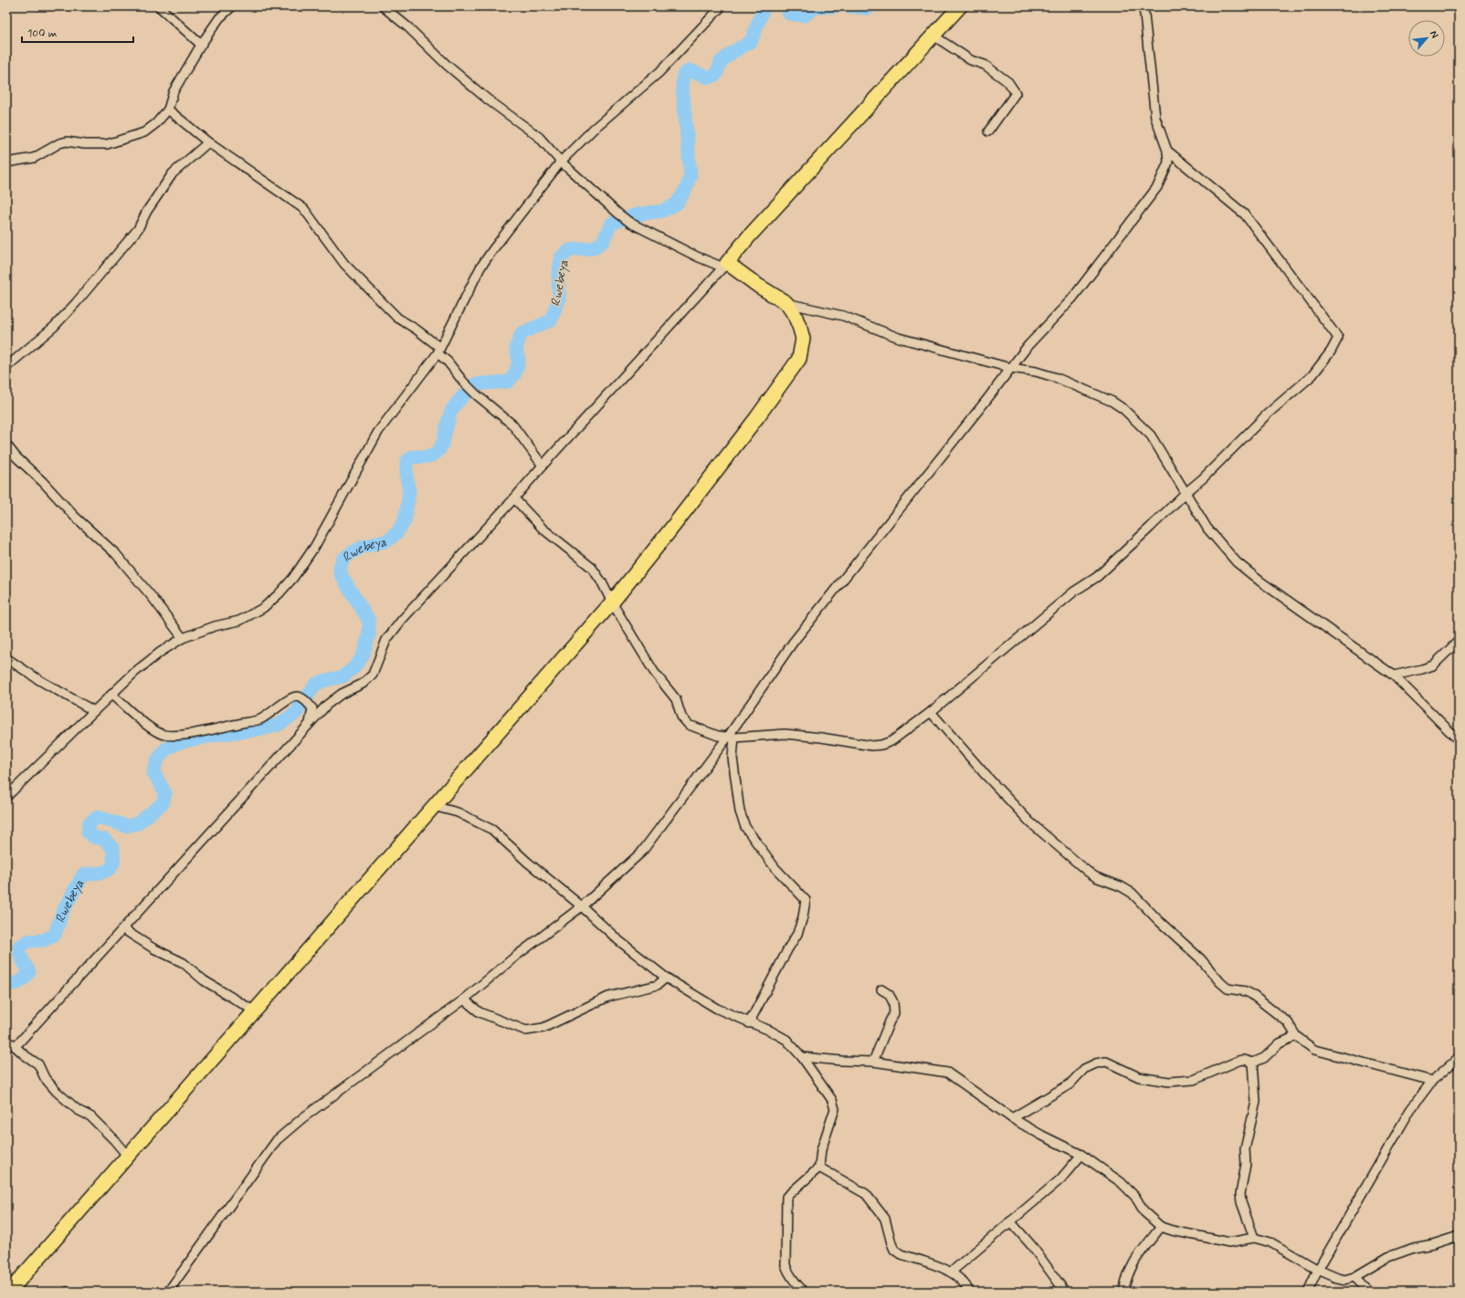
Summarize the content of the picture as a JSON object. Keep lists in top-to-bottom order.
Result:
{
  "water": ["Rwebeya"],
  "scale_bar": "100 m",
  "north": "top right"
}
